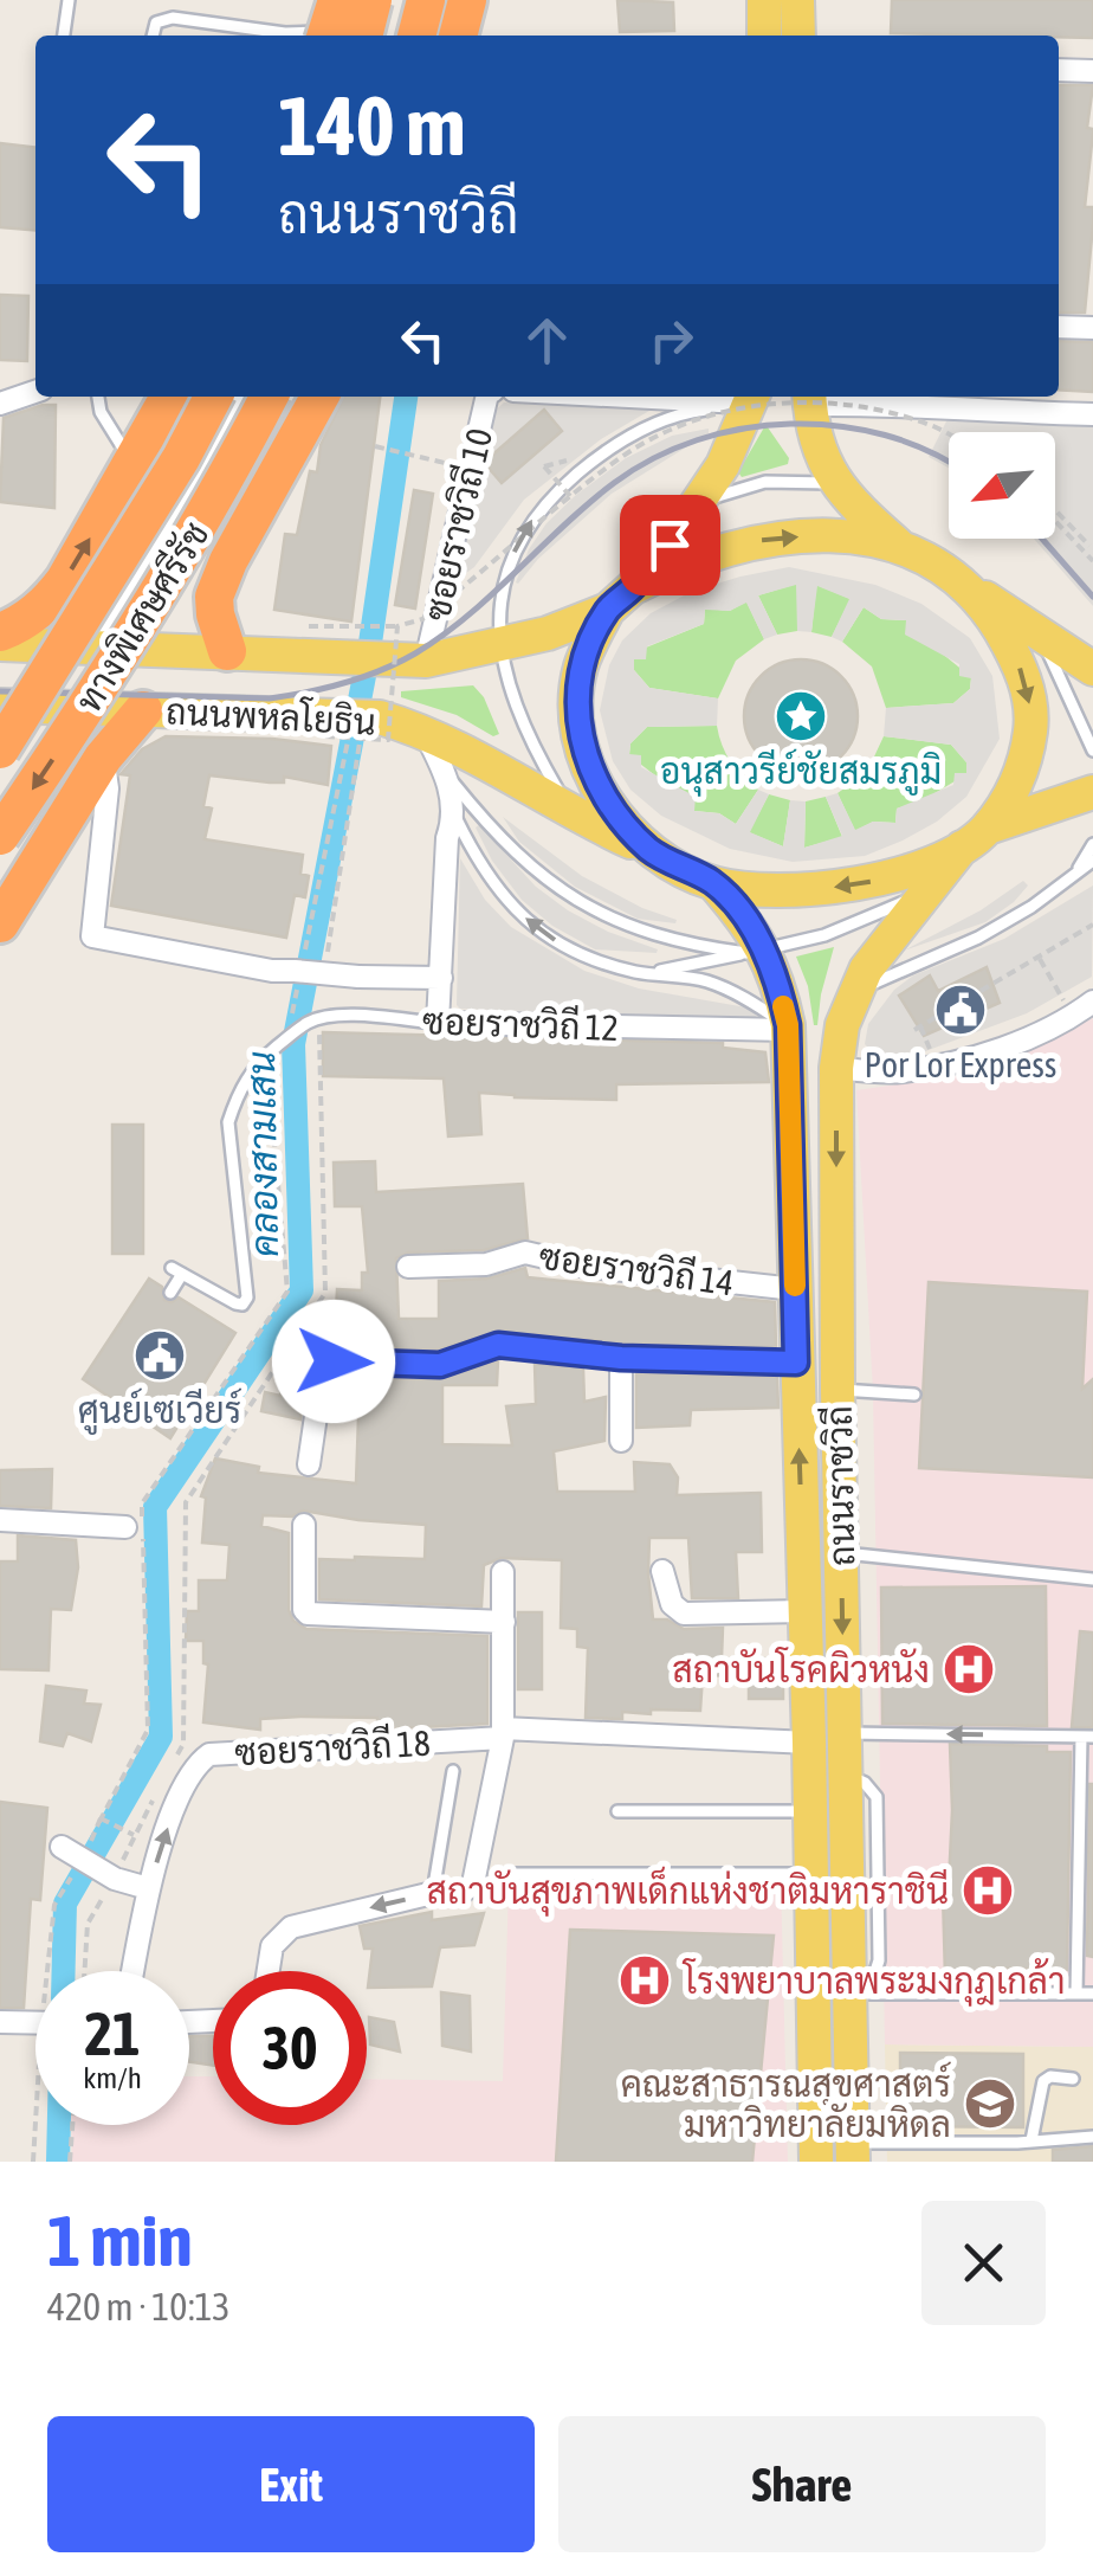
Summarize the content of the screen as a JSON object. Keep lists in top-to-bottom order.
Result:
{
  "streets": {
    "highway": ["ทางพิเศษศรีรัช"],
    "main road": ["ถนนพหลโยธิน", "ถนนราชวิถี"],
    "street": [
      "ซอยราชวิถี 10",
      "ซอยราชวิถี 12",
      "ซอยราชวิถี 14",
      "ซอยราชวิถี 18"
    ]
  },
  "crossings": [
    ["ซอยราชวิถี 10", "ถนนพหลโยธิน"],
    ["ถนนพหลโยธิน", "ถนนราชวิถี"],
    ["ซอยราชวิถี 12", "ถนนราชวิถี"],
    ["ซอยราชวิถี 14", "ถนนราชวิถี"],
    ["ถนนราชวิถี", "ซอยราชวิถี 18"]
  ],
  "water": ["คลองสามเสน"],
  "places": {
    "place": ["อนุสาวรีย์ชัยสมรภูมิ"],
    "public building": ["Por Lor Express", "ศูนย์เซเวียร์"],
    "hospital": ["สถาบันโรคผิวหนัง", "สถาบันสุขภาพเด็กแห่งชาติมหาราชินี", "โรงพยาบาลพระมงกุฎเกล้า"],
    "school or university": ["คณะสาธารณสุขศาสตร์ มหาวิทยาลัยมหิดล"]
  },
  "north": "bottom left",
  "page": {
    "turn": ["140 m", "ถนนราชวิถี"],
    "speed": "21 km/h",
    "limit": "30",
    "heading": ["1 min", "420 m · 10:13"],
    "buttons": ["Exit", "Share"]
  }
}
